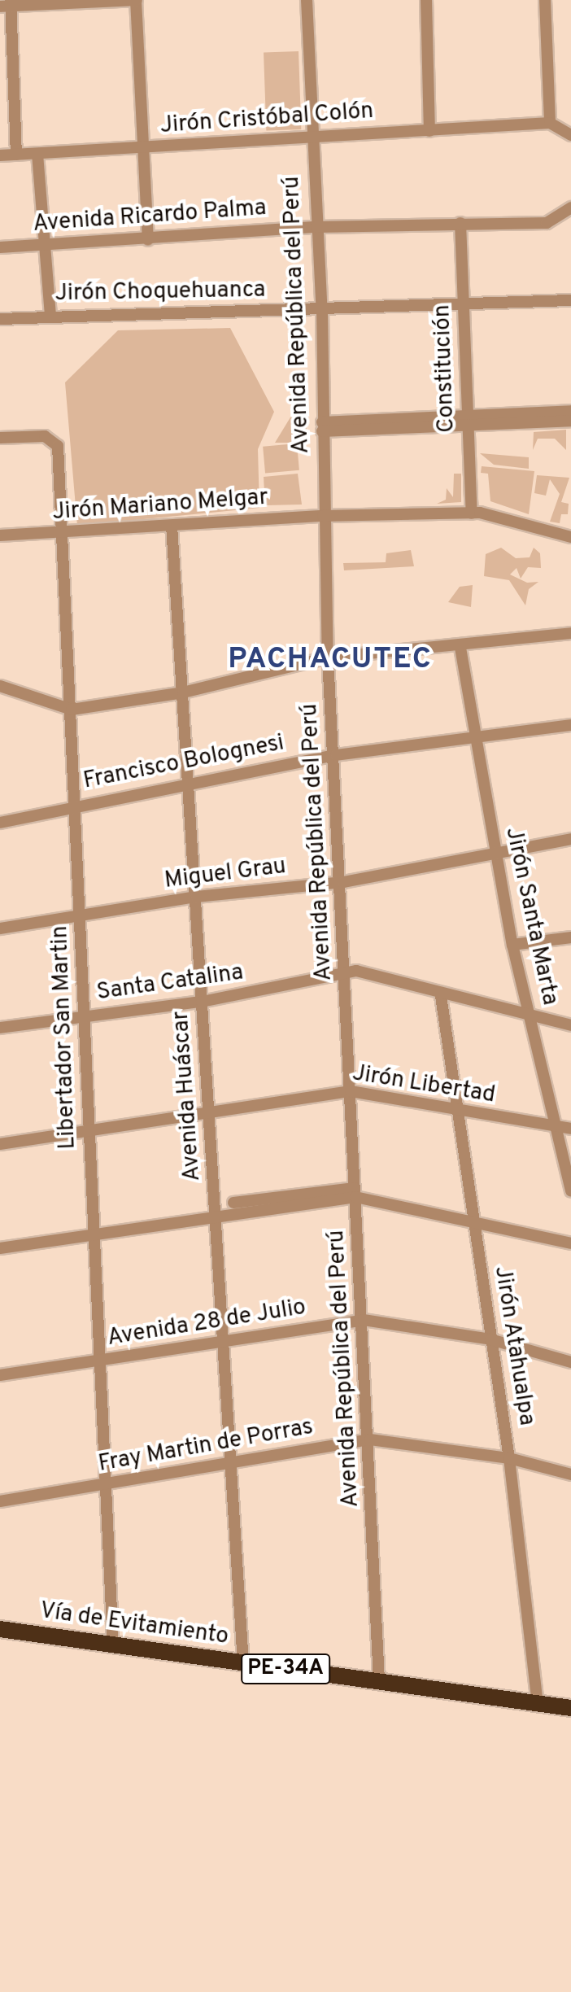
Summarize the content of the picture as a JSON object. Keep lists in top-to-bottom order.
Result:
{
  "streets": {
    "highway": ["Vía de Evitamiento", "PE-34A"],
    "street": [
      "Jirón Cristóbal Colón",
      "Avenida Ricardo Palma",
      "Jirón Choquehuanca",
      "Avenida República del Perú",
      "Constitución",
      "Jirón Mariano Melgar",
      "Francisco Bolognesi",
      "Miguel Grau",
      "Jirón Santa Marta",
      "Santa Catalina",
      "Libertador San Martin",
      "Jirón Libertad",
      "Avenida Huáscar",
      "Avenida 28 de Julio",
      "Jirón Atahualpa",
      "Fray Martin de Porras"
    ]
  },
  "crossings": [
    ["Jirón Cristóbal Colón", "Avenida República del Perú"],
    ["Avenida Ricardo Palma", "Avenida República del Perú"],
    ["Avenida Ricardo Palma", "Constitución"],
    ["Jirón Choquehuanca", "Avenida República del Perú"],
    ["Jirón Choquehuanca", "Constitución"],
    ["Avenida República del Perú", "Jirón Mariano Melgar"],
    ["Avenida República del Perú", "Francisco Bolognesi"],
    ["Avenida República del Perú", "Miguel Grau"],
    ["Avenida República del Perú", "Santa Catalina"],
    ["Avenida República del Perú", "Jirón Libertad"],
    ["Avenida República del Perú", "Avenida 28 de Julio"],
    ["Avenida República del Perú", "Fray Martin de Porras"],
    ["Avenida República del Perú", "Vía de Evitamiento"],
    ["Constitución", "Jirón Mariano Melgar"],
    ["Jirón Mariano Melgar", "Libertador San Martin"],
    ["Jirón Mariano Melgar", "Avenida Huáscar"],
    ["Francisco Bolognesi", "Jirón Santa Marta"],
    ["Francisco Bolognesi", "Libertador San Martin"],
    ["Francisco Bolognesi", "Avenida Huáscar"],
    ["Miguel Grau", "Jirón Santa Marta"],
    ["Miguel Grau", "Libertador San Martin"],
    ["Miguel Grau", "Avenida Huáscar"],
    ["Jirón Santa Marta", "Santa Catalina"],
    ["Jirón Santa Marta", "Jirón Libertad"],
    ["Santa Catalina", "Libertador San Martin"],
    ["Santa Catalina", "Avenida Huáscar"],
    ["Santa Catalina", "Jirón Atahualpa"],
    ["Libertador San Martin", "Jirón Libertad"],
    ["Libertador San Martin", "Avenida 28 de Julio"],
    ["Libertador San Martin", "Fray Martin de Porras"],
    ["Libertador San Martin", "Vía de Evitamiento"],
    ["Jirón Libertad", "Avenida Huáscar"],
    ["Jirón Libertad", "Jirón Atahualpa"],
    ["Avenida Huáscar", "Avenida 28 de Julio"],
    ["Avenida Huáscar", "Fray Martin de Porras"],
    ["Avenida Huáscar", "Vía de Evitamiento"],
    ["Avenida 28 de Julio", "Jirón Atahualpa"],
    ["Jirón Atahualpa", "Fray Martin de Porras"],
    ["Jirón Atahualpa", "Vía de Evitamiento"]
  ],
  "districts": ["PACHACUTEC"]
}
